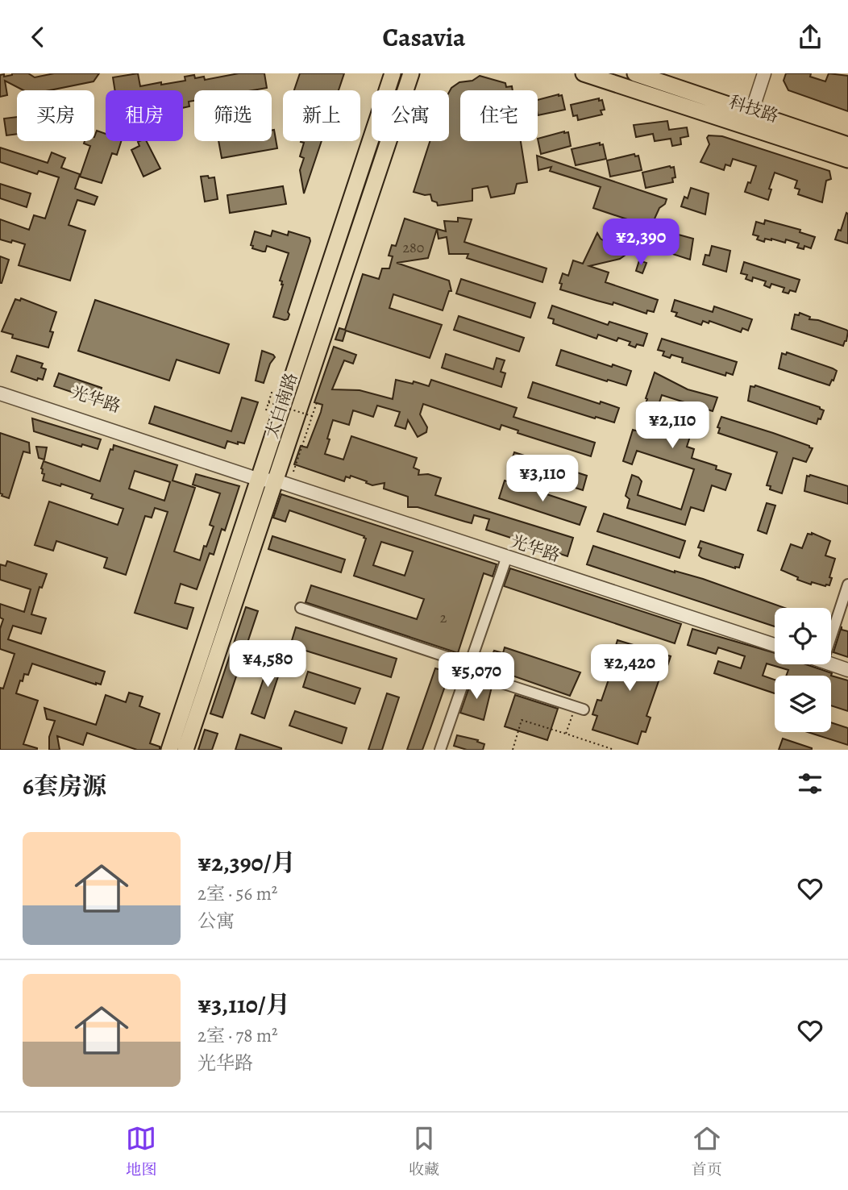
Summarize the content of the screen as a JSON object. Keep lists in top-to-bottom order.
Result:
{
  "streets": {
    "main road": ["科技路", "太白南路"],
    "street": ["光华路"]
  },
  "crossings": [
    ["光华路", "太白南路"]
  ],
  "house_numbers": ["280", "2"],
  "page": {
    "header": "Casavia",
    "chip": [
      "买房",
      "租房",
      "筛选",
      "新上",
      "公寓",
      "住宅"
    ],
    "price": [
      "¥2,390",
      "¥2,110",
      "¥3,110",
      "¥4,580",
      "¥2,420",
      "¥5,070"
    ],
    "heading": "6套房源",
    "list": [
      {
        "name": "¥2,390/月",
        "note": "2室 · 56 m² · 公寓"
      },
      {
        "name": "¥3,110/月",
        "note": "2室 · 78 m² · 光华路"
      }
    ],
    "tabs": ["地图", "收藏", "首页"]
  }
}
